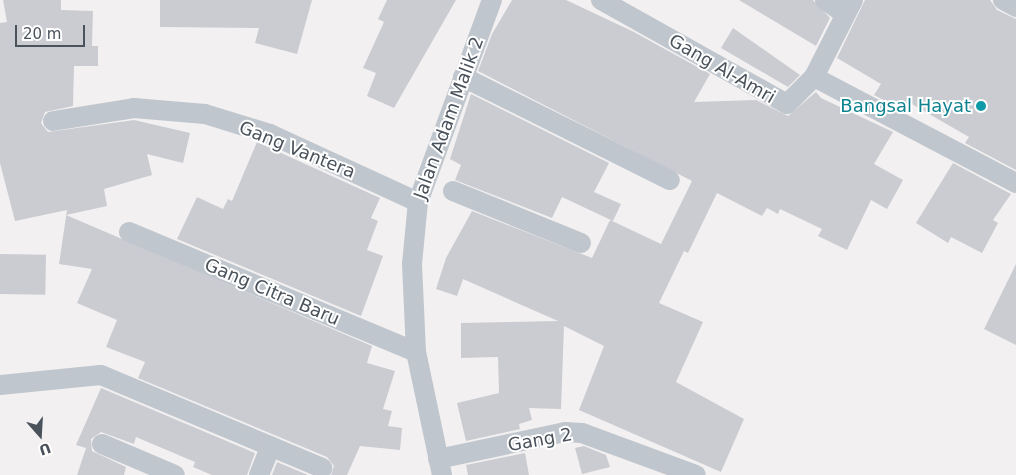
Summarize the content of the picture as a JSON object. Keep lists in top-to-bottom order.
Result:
{
  "streets": {
    "street": [
      "Gang Al-Amri",
      "Jalan Adam Malik 2",
      "Gang Vantera",
      "Gang Citra Baru",
      "Gang 2"
    ]
  },
  "crossings": [
    ["Jalan Adam Malik 2", "Gang Vantera"],
    ["Jalan Adam Malik 2", "Gang Citra Baru"],
    ["Jalan Adam Malik 2", "Gang 2"]
  ],
  "places": ["Bangsal Hayat"],
  "scale_bar": "20 m",
  "north": "bottom"
}
